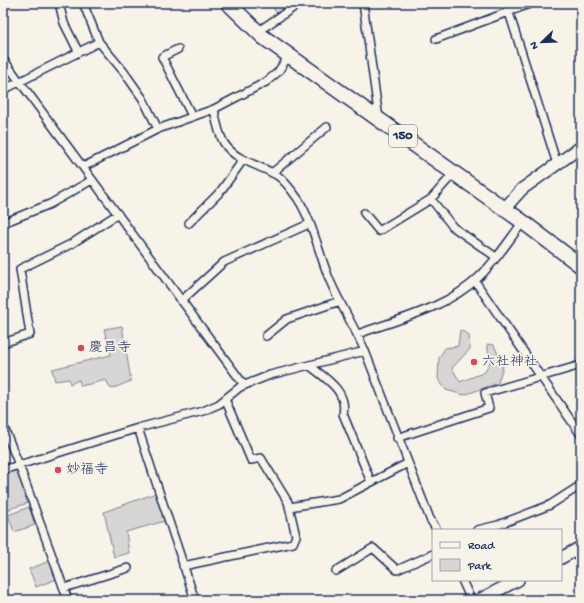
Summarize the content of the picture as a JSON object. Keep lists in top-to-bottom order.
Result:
{
  "streets": {
    "highway": ["150"]
  },
  "places": ["慶昌寺", "六社神社", "妙福寺"],
  "legend": ["Road", "Park"],
  "north": "bottom left"
}
